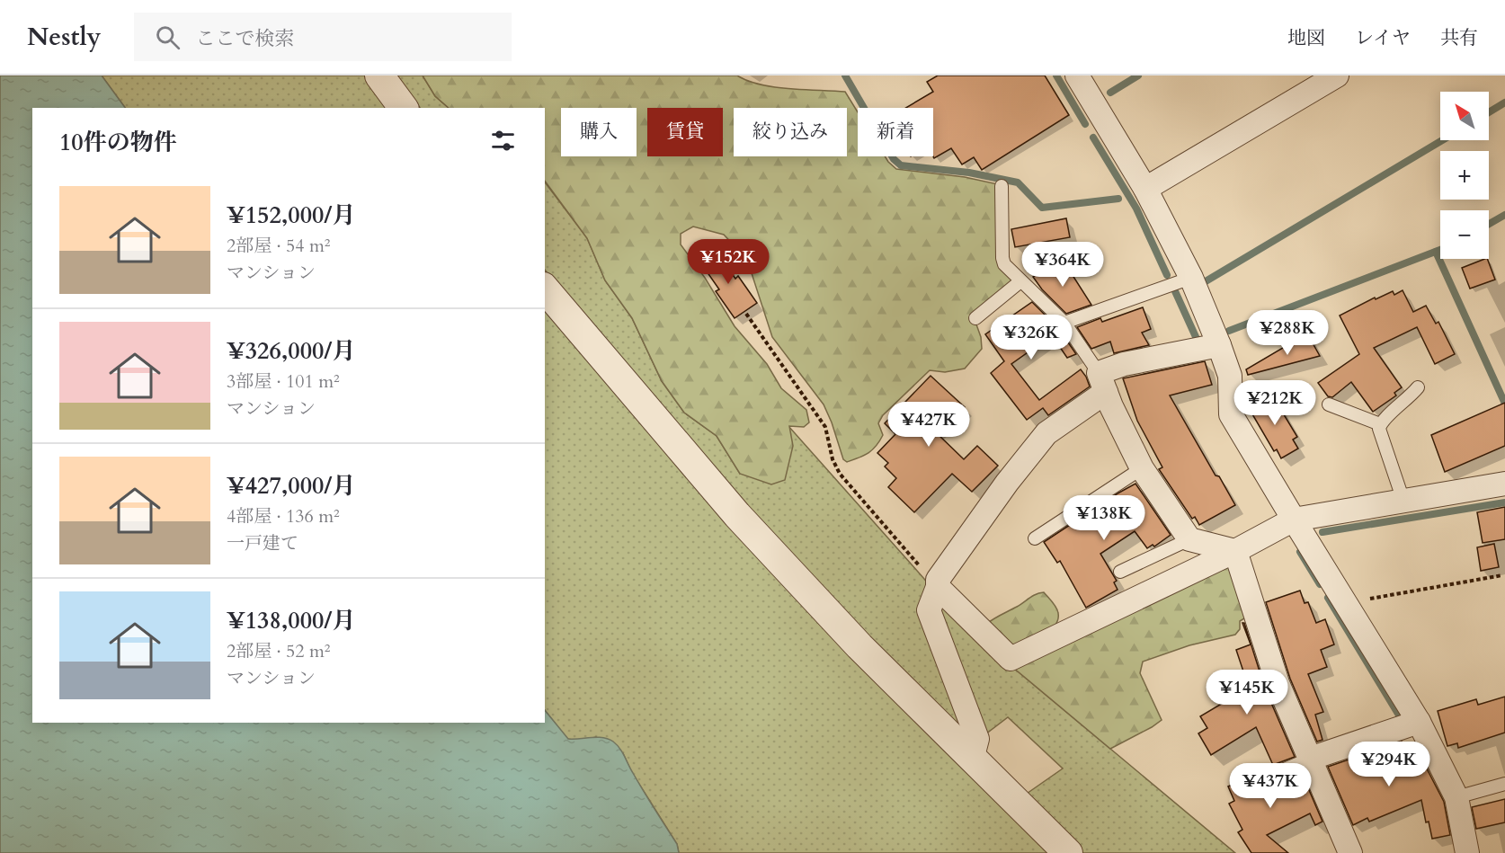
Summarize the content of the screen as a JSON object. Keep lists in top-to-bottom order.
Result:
{
  "north": "top left",
  "page": {
    "header": "Nestly",
    "search": "ここで検索",
    "nav": ["地図", "レイヤ", "共有"],
    "map_buttons": ["+", "−"],
    "chip": [
      "購入",
      "賃貸",
      "絞り込み",
      "新着"
    ],
    "heading": "10件の物件",
    "list": [
      {
        "name": "¥152,000/月",
        "note": "2部屋 · 54 m² · マンション"
      },
      {
        "name": "¥326,000/月",
        "note": "3部屋 · 101 m² · マンション"
      },
      {
        "name": "¥427,000/月",
        "note": "4部屋 · 136 m² · 一戸建て"
      },
      {
        "name": "¥138,000/月",
        "note": "2部屋 · 52 m² · マンション"
      }
    ],
    "price": [
      "¥152K",
      "¥364K",
      "¥288K",
      "¥326K",
      "¥212K",
      "¥427K",
      "¥138K",
      "¥145K",
      "¥294K",
      "¥437K"
    ]
  }
}
